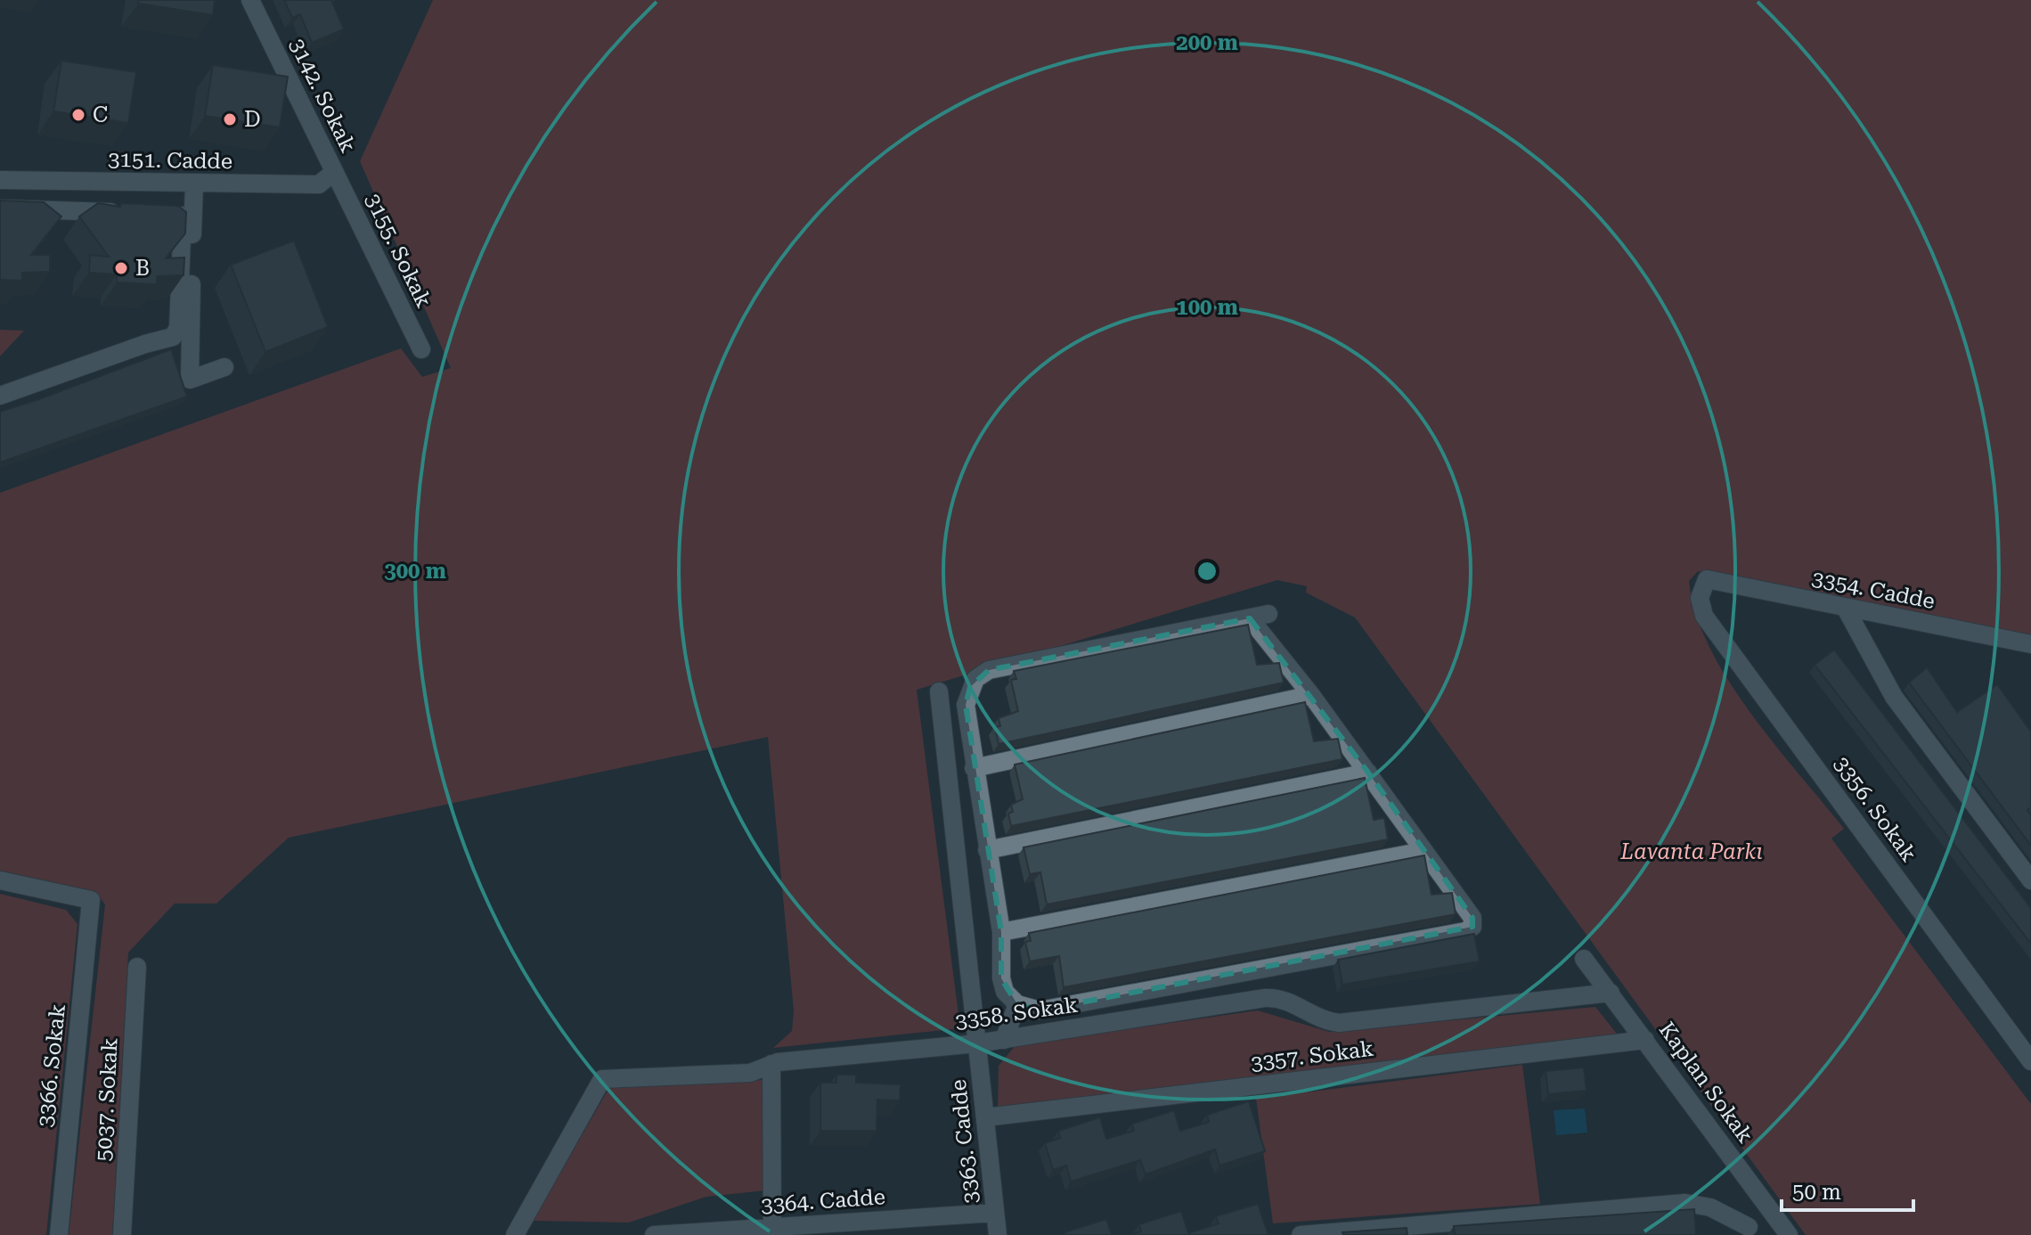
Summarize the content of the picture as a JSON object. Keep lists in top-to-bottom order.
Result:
{
  "streets": {
    "street": [
      "3142. Sokak",
      "3151. Cadde",
      "3155. Sokak",
      "3354. Cadde",
      "3356. Sokak",
      "3358. Sokak",
      "3357. Sokak",
      "3366. Sokak",
      "Kaplan Sokak",
      "5037. Sokak",
      "3363. Cadde",
      "3364. Cadde"
    ]
  },
  "crossings": [
    ["3142. Sokak", "3151. Cadde"],
    ["3142. Sokak", "3155. Sokak"],
    ["3151. Cadde", "3155. Sokak"],
    ["3354. Cadde", "3356. Sokak"],
    ["3358. Sokak", "Kaplan Sokak"],
    ["3358. Sokak", "3363. Cadde"],
    ["3357. Sokak", "Kaplan Sokak"],
    ["3357. Sokak", "3363. Cadde"],
    ["3363. Cadde", "3364. Cadde"]
  ],
  "parks": ["Lavanta Parkı"],
  "places": ["C", "D", "B"],
  "scale_bar": "50 m",
  "rings": ["200 m", "100 m", "300 m"]
}
